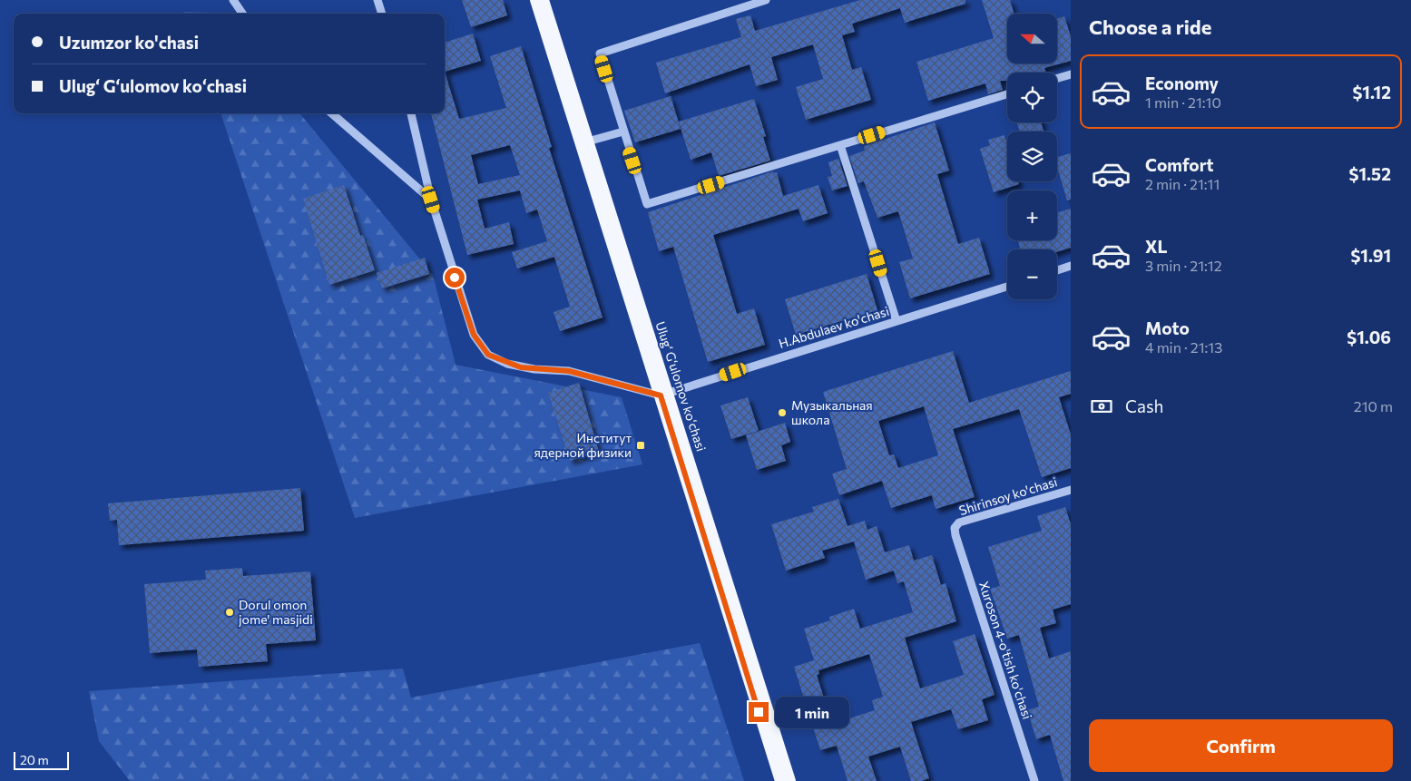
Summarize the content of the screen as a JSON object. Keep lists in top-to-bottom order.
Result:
{
  "streets": {
    "main road": ["Ulugʻ Gʻulomov koʻchasi"],
    "street": ["H.Abdulaev ko'chasi", "Shirinsoy ko'chasi", "Xuroson 4-o'tish ko'chasi"]
  },
  "crossings": [
    ["H.Abdulaev ko'chasi", "Ulugʻ Gʻulomov koʻchasi"],
    ["Shirinsoy ko'chasi", "Xuroson 4-o'tish ko'chasi"]
  ],
  "places": {
    "other": ["Музыкальная школа", "Dorul omon jome' masjidi"],
    "transit": ["Институт ядерной физики"]
  },
  "scale_bar": "20 m",
  "north": "left",
  "page": {
    "heading": "Choose a ride",
    "map_buttons": ["+", "−"],
    "banner": ["Uzumzor ko'chasi", "Ulugʻ Gʻulomov koʻchasi"],
    "list": [
      {
        "name": "Economy",
        "note": "1 min · 21:10",
        "value": "$1.12"
      },
      {
        "name": "Comfort",
        "note": "2 min · 21:11",
        "value": "$1.52"
      },
      {
        "name": "XL",
        "note": "3 min · 21:12",
        "value": "$1.91"
      },
      {
        "name": "Moto",
        "note": "4 min · 21:13",
        "value": "$1.06"
      }
    ],
    "pay": ["Cash", "210 m"],
    "bubble": "1 min",
    "buttons": "Confirm",
    "scale": "20 m"
  }
}
